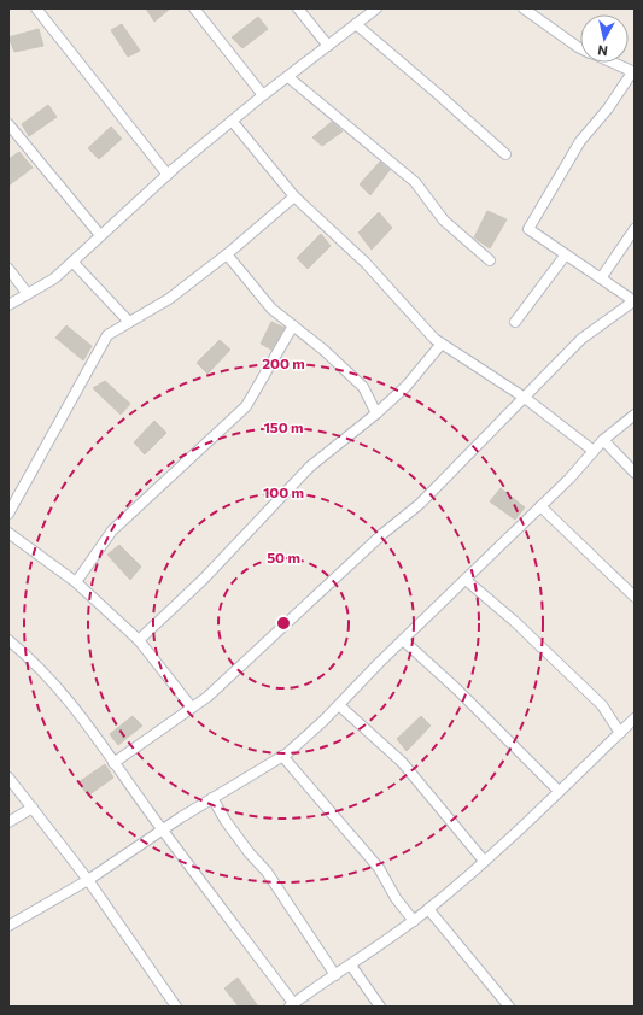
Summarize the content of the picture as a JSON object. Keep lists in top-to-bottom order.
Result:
{
  "north": "bottom",
  "rings": [
    "200 m",
    "150 m",
    "100 m",
    "50 m"
  ]
}
